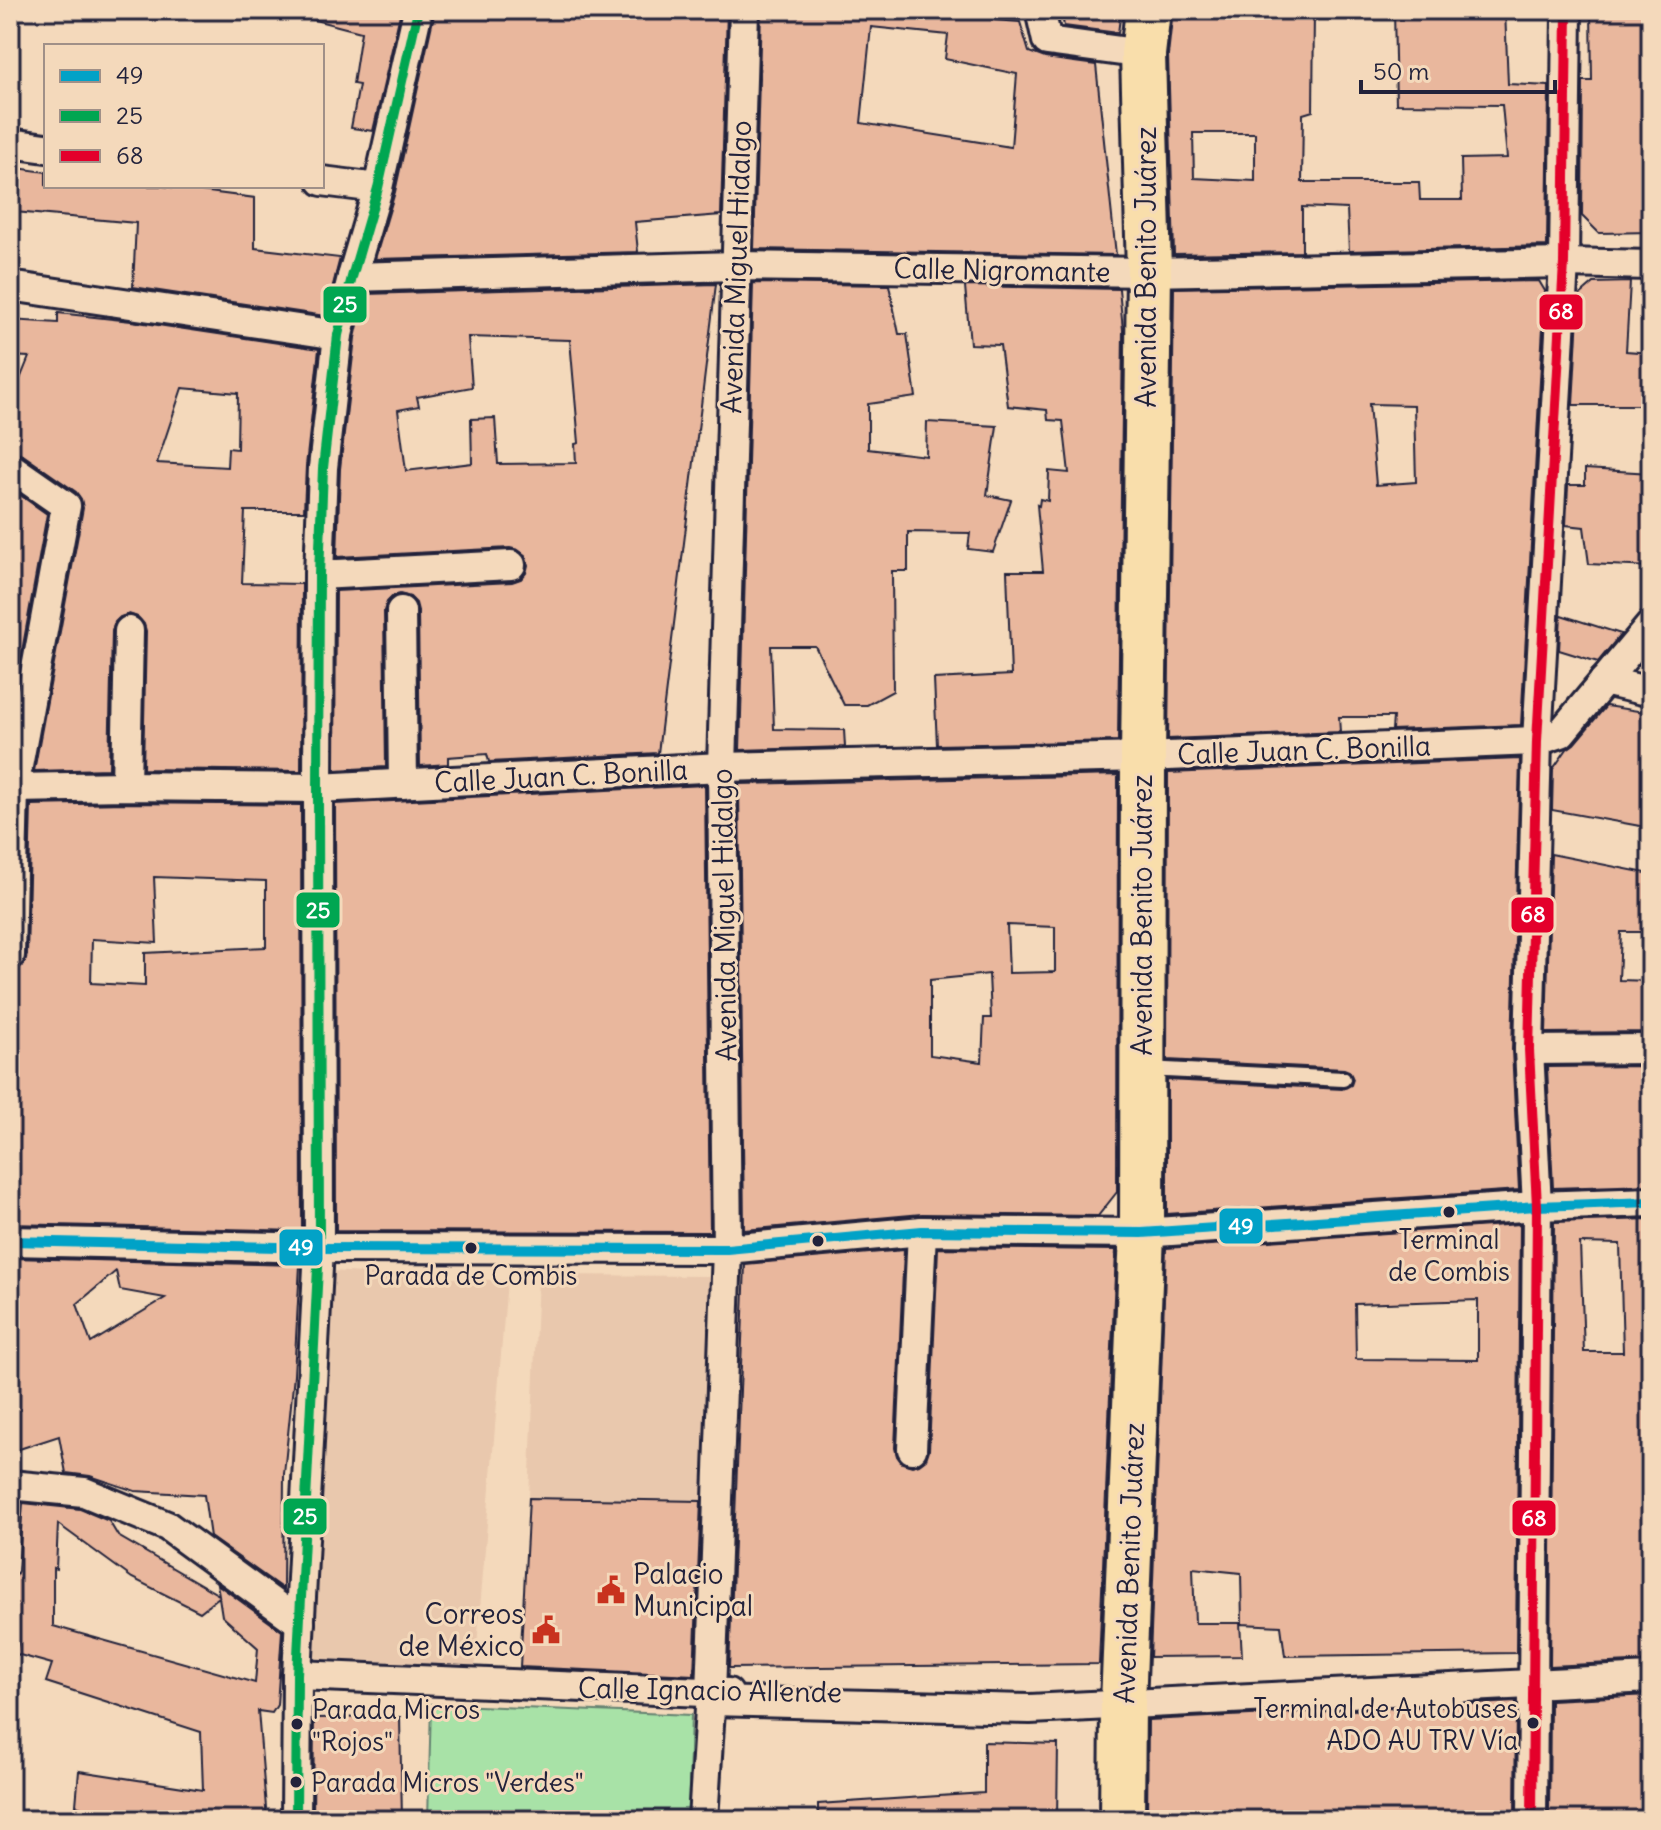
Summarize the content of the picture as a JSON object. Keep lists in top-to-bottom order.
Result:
{
  "streets": {
    "main road": ["Avenida Benito Juárez"],
    "street": [
      "Avenida Miguel Hidalgo",
      "Calle Nigromante",
      "Calle Juan C. Bonilla",
      "Calle Ignacio Allende"
    ]
  },
  "crossings": [
    ["Avenida Miguel Hidalgo", "Calle Nigromante"],
    ["Avenida Miguel Hidalgo", "Calle Juan C. Bonilla"],
    ["Avenida Miguel Hidalgo", "Calle Ignacio Allende"],
    ["Avenida Benito Juárez", "Calle Nigromante"],
    ["Avenida Benito Juárez", "Calle Juan C. Bonilla"],
    ["Avenida Benito Juárez", "Calle Ignacio Allende"]
  ],
  "places": {
    "other": [
      "Terminal de Combis",
      "Parada de Combis",
      "Terminal de Autobuses ADO AU TRV Vía",
      "Parada Micros \"Rojos\"",
      "Parada Micros \"Verdes\""
    ],
    "public building": ["Palacio Municipal", "Correos de México"]
  },
  "lines": ["transit line 25", "transit line 68", "transit line 49"],
  "legend": ["49", "25", "68"],
  "scale_bar": "50 m"
}
